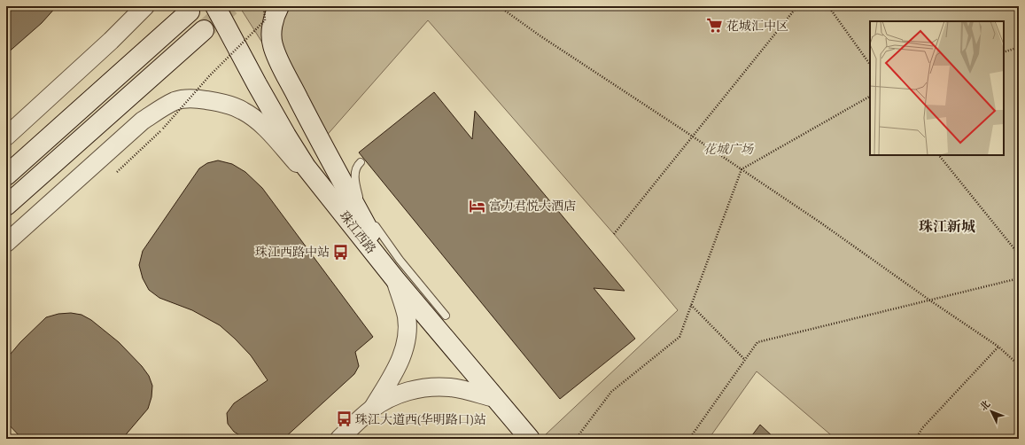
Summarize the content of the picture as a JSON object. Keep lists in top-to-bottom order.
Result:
{
  "streets": {
    "main road": ["珠江西路"]
  },
  "districts": ["珠江新城"],
  "parks": ["花城广场"],
  "places": {
    "supermarket": ["花城汇中区"],
    "hotel": ["富力君悦大酒店"],
    "bus stop": ["珠江西路中站", "珠江大道西(华明路口)站"]
  },
  "north": "top left"
}
